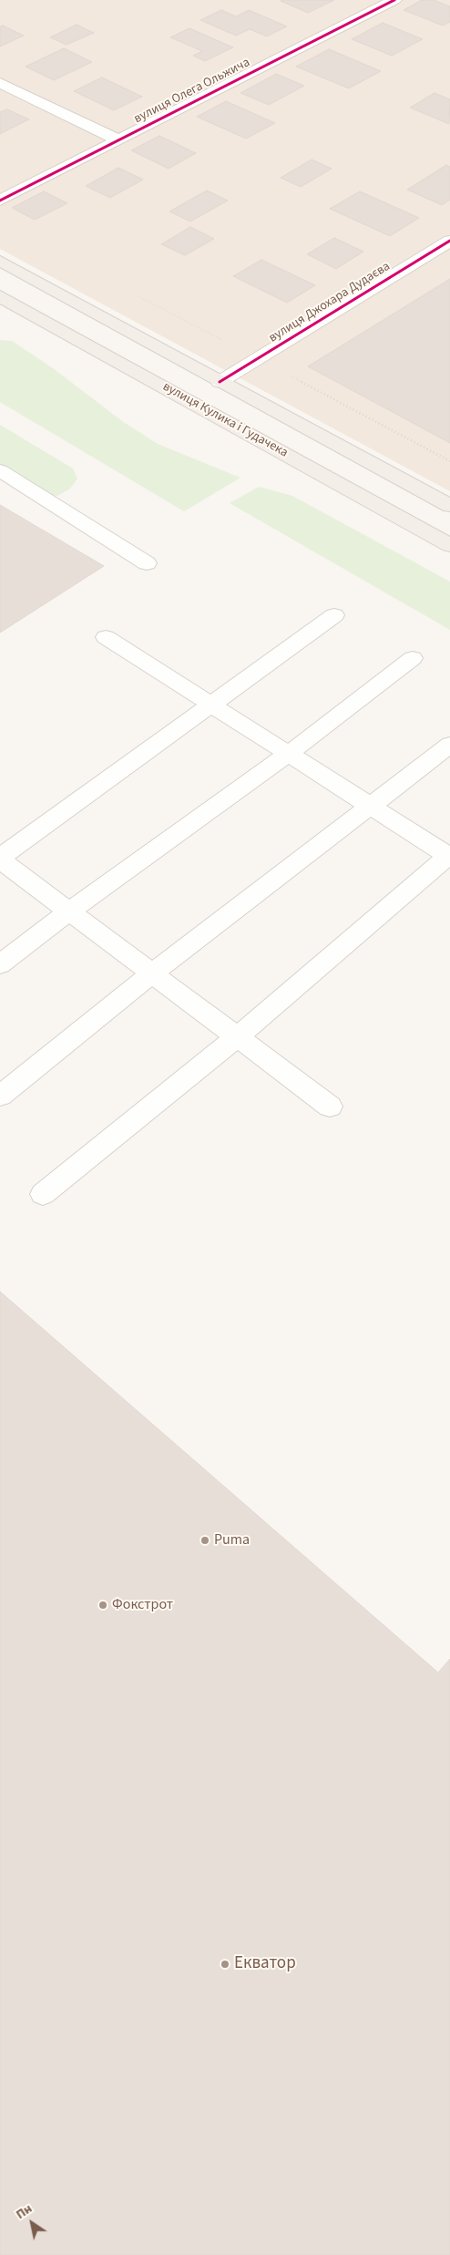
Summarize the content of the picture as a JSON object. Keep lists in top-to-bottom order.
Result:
{
  "streets": {
    "main road": ["вулиця Кулика і Гудачека"],
    "street": ["вулиця Олега Ольжича", "вулиця Джохара Дудаєва"]
  },
  "places": ["Puma", "Фокстрот", "Екватор"],
  "north": "top left"
}
